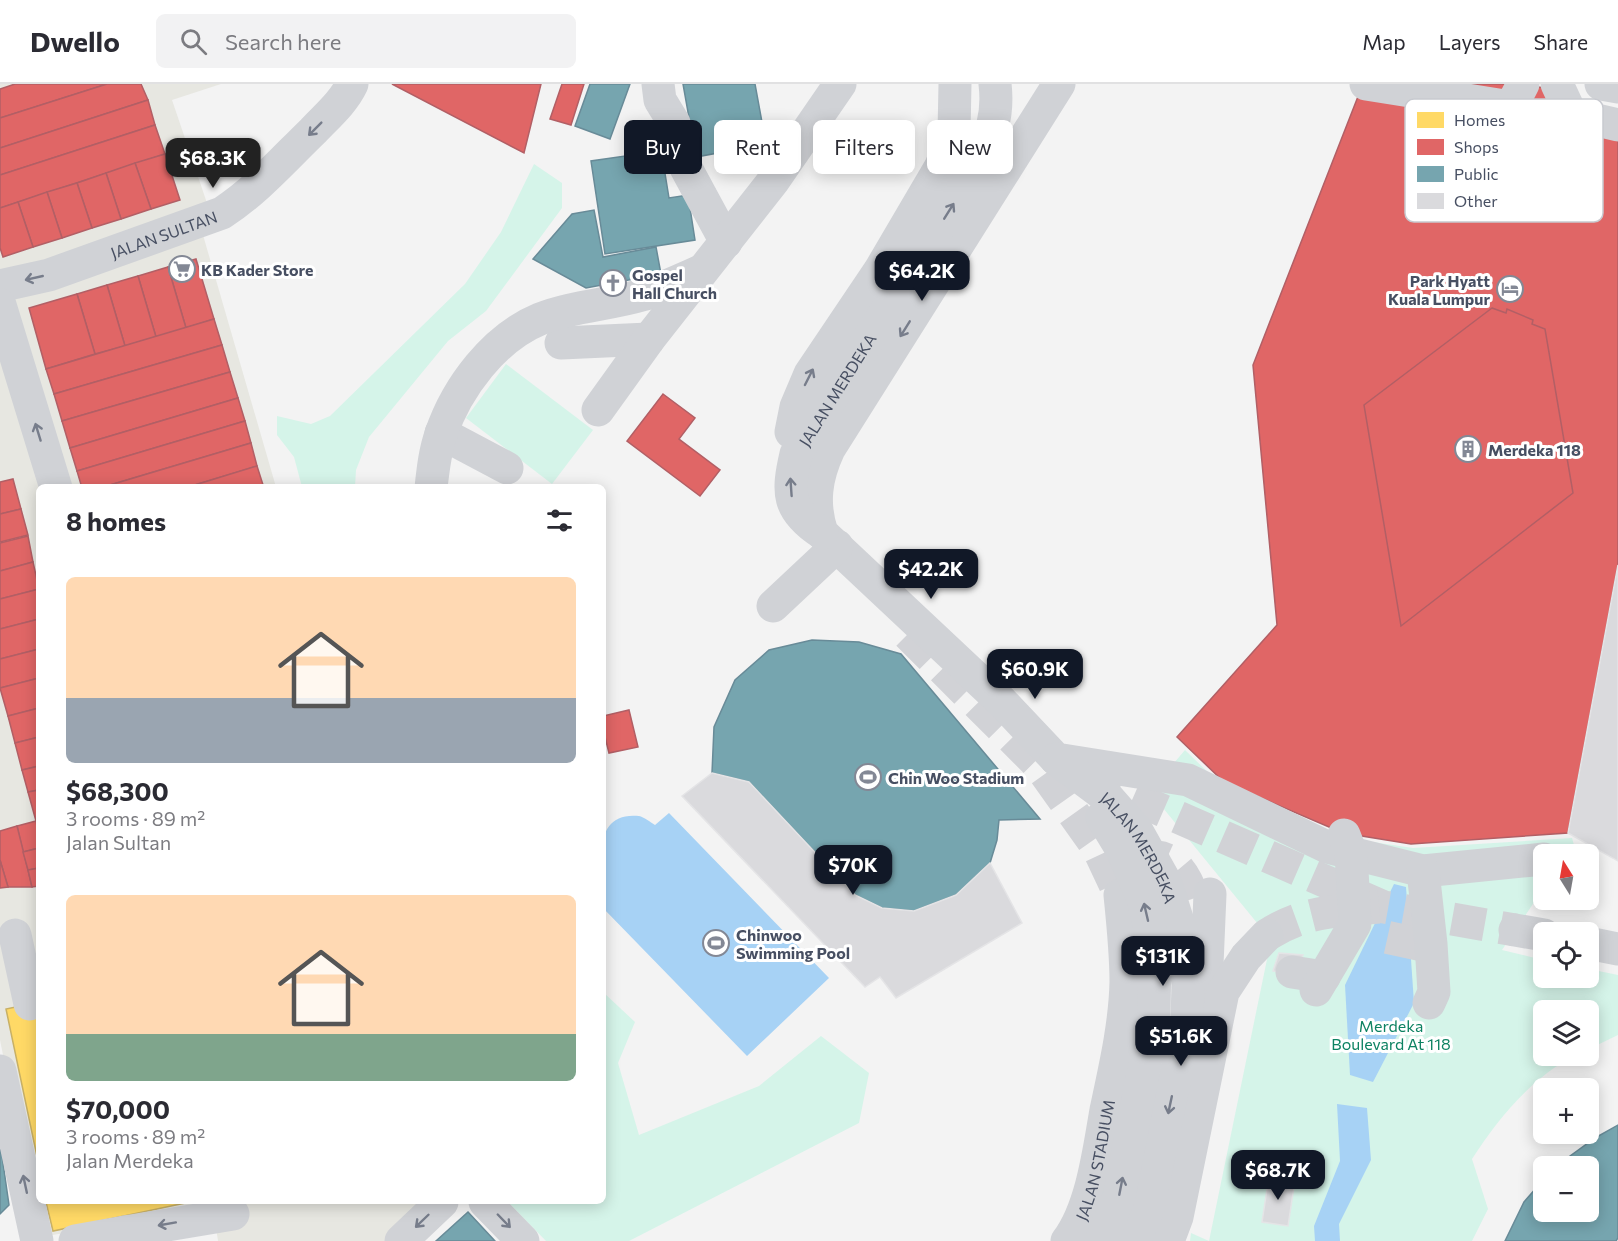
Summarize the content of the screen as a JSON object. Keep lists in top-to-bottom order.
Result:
{
  "streets": {
    "street": ["JALAN SULTAN", "JALAN MERDEKA", "JALAN STADIUM"]
  },
  "parks": ["Merdeka Boulevard At 118"],
  "places": {
    "supermarket": ["KB Kader Store"],
    "church": ["Gospel Hall Church"],
    "hotel": ["Park Hyatt Kuala Lumpur"],
    "building": ["Merdeka 118"],
    "sports": ["Chin Woo Stadium", "Chinwoo Swimming Pool"]
  },
  "legend": [
    "Homes",
    "Shops",
    "Public",
    "Other"
  ],
  "north": "top",
  "page": {
    "header": "Dwello",
    "search": "Search here",
    "nav": ["Map", "Layers", "Share"],
    "chip": [
      "Buy",
      "Rent",
      "Filters",
      "New"
    ],
    "price": [
      "$68.3K",
      "$64.2K",
      "$42.2K",
      "$60.9K",
      "$70K",
      "$131K",
      "$51.6K",
      "$68.7K"
    ],
    "heading": "8 homes",
    "list": [
      {
        "name": "$68,300",
        "note": "3 rooms · 89 m² · Jalan Sultan"
      },
      {
        "name": "$70,000",
        "note": "3 rooms · 89 m² · Jalan Merdeka"
      }
    ],
    "map_buttons": ["+", "−"]
  }
}
